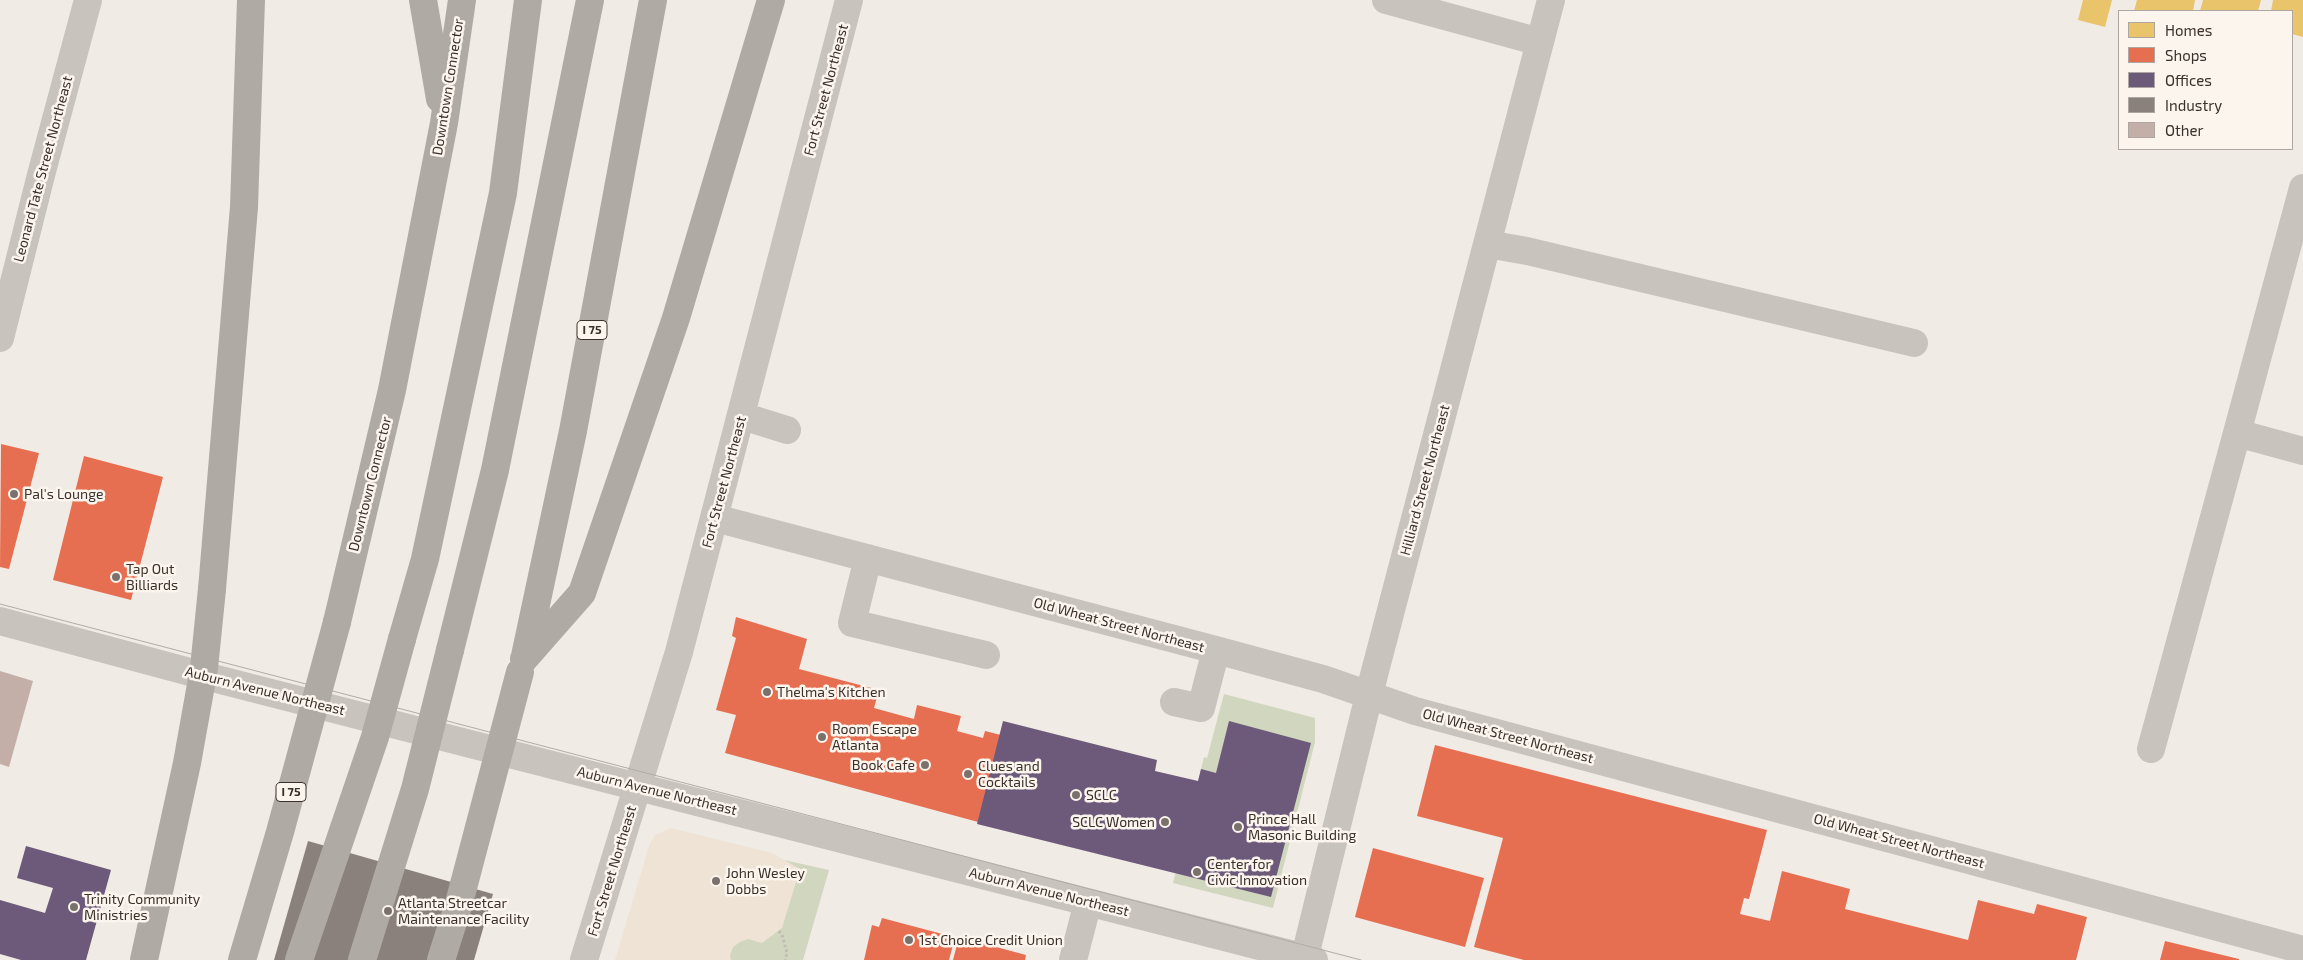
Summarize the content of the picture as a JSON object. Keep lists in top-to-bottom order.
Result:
{
  "streets": {
    "highway": ["Downtown Connector", "I 75"],
    "street": [
      "Fort Street Northeast",
      "Leonard Tate Street Northeast",
      "Hilliard Street Northeast",
      "Old Wheat Street Northeast",
      "Auburn Avenue Northeast"
    ]
  },
  "crossings": [
    ["Fort Street Northeast", "Old Wheat Street Northeast"],
    ["Fort Street Northeast", "Auburn Avenue Northeast"],
    ["Hilliard Street Northeast", "Old Wheat Street Northeast"],
    ["Hilliard Street Northeast", "Auburn Avenue Northeast"]
  ],
  "places": [
    "Pal's Lounge",
    "Tap Out Billiards",
    "Thelma's Kitchen",
    "Room Escape Atlanta",
    "Book Cafe",
    "Clues and Cocktails",
    "SCLC",
    "SCLC Women",
    "Prince Hall Masonic Building",
    "Center for Civic Innovation",
    "John Wesley Dobbs",
    "Trinity Community Ministries",
    "Atlanta Streetcar Maintenance Facility",
    "1st Choice Credit Union"
  ],
  "legend": [
    "Homes",
    "Shops",
    "Offices",
    "Industry",
    "Other"
  ]
}
